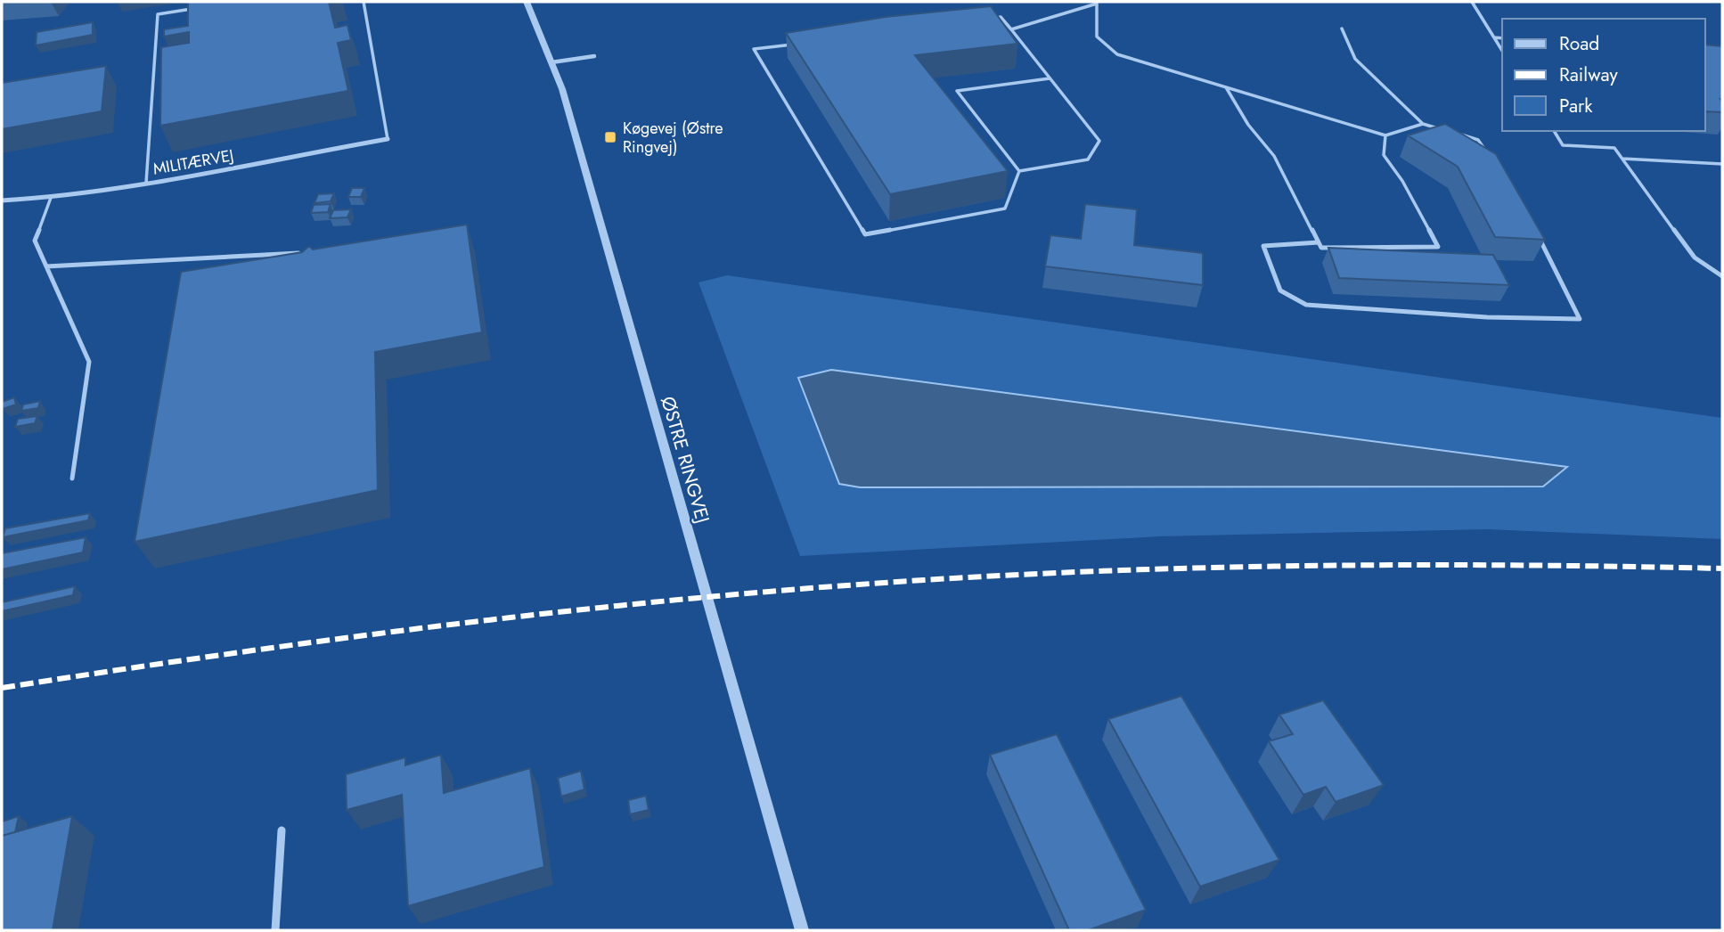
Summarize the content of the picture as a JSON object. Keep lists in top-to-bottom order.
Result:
{
  "streets": {
    "street": ["MILITÆRVEJ", "ØSTRE RINGVEJ"]
  },
  "places": {
    "transit": ["Køgevej (Østre Ringvej)"]
  },
  "legend": ["Road", "Railway", "Park"]
}
